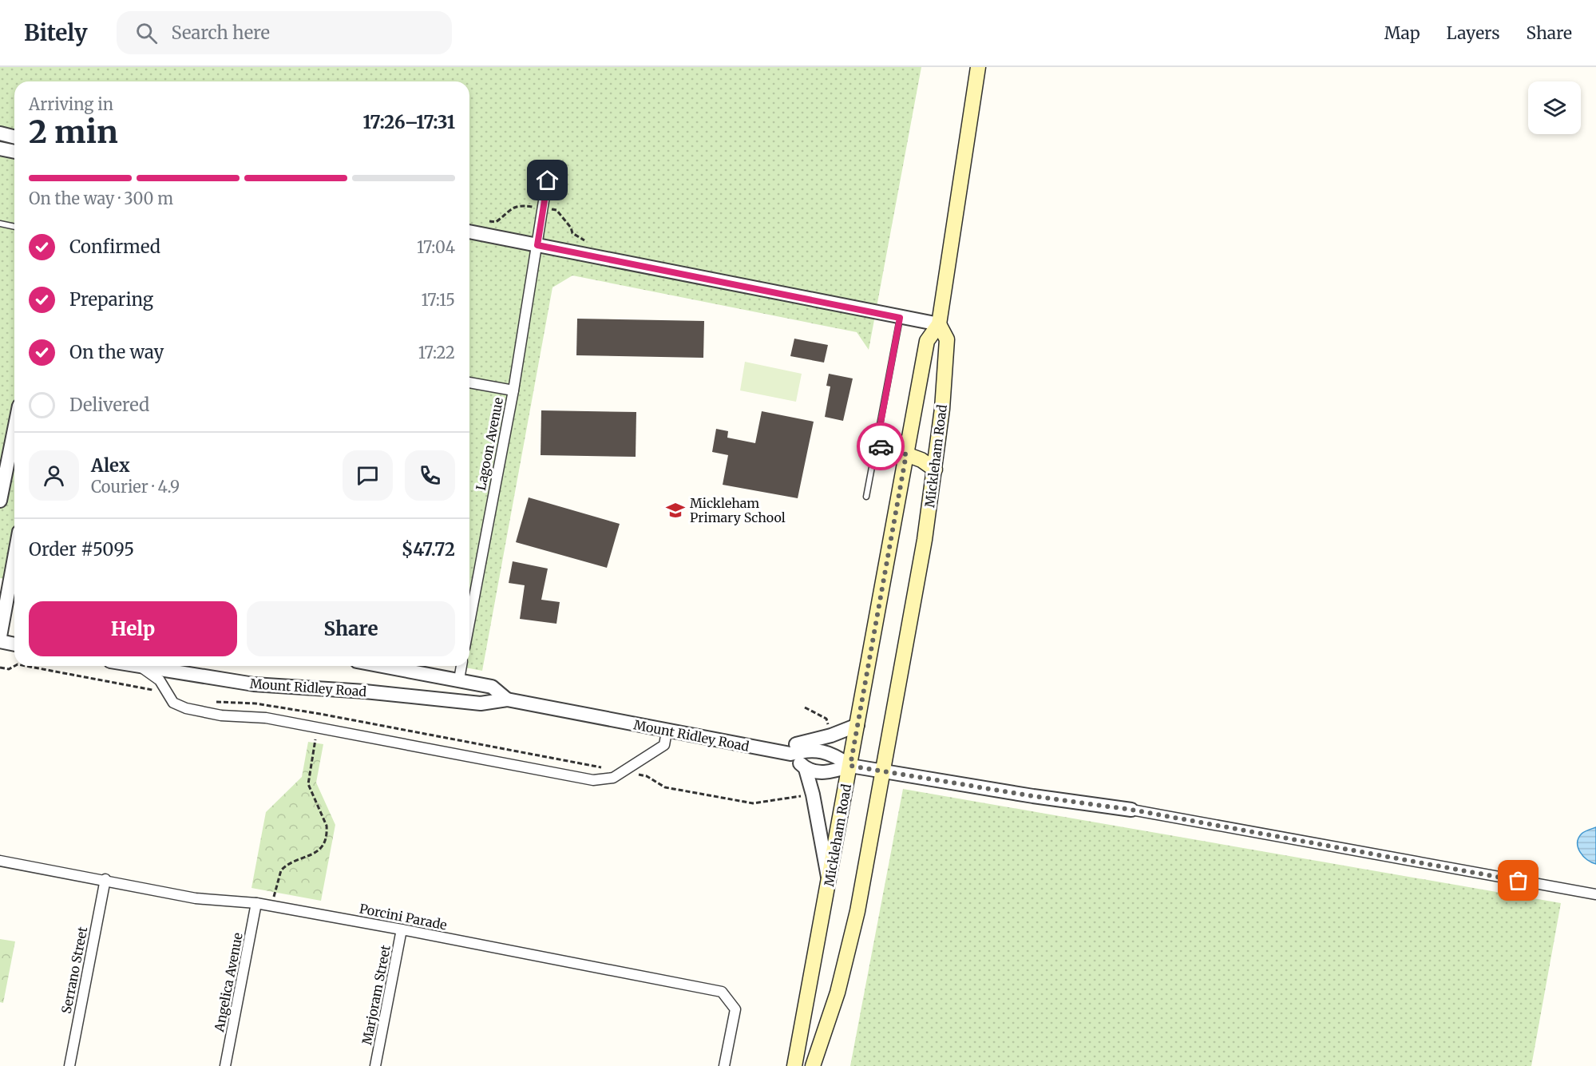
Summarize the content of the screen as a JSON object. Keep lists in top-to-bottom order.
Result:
{
  "streets": {
    "main road": ["Mickleham Road"],
    "street": [
      "Lagoon Avenue",
      "Mount Ridley Road",
      "Porcini Parade",
      "Serrano Street",
      "Angelica Avenue",
      "Marjoram Street"
    ]
  },
  "crossings": [
    ["Mickleham Road", "Mount Ridley Road"],
    ["Porcini Parade", "Serrano Street"],
    ["Porcini Parade", "Angelica Avenue"],
    ["Porcini Parade", "Marjoram Street"]
  ],
  "places": {
    "school or university": ["Mickleham Primary School"]
  },
  "page": {
    "header": "Bitely",
    "search": "Search here",
    "nav": ["Map", "Layers", "Share"],
    "heading": ["2 min", "Arriving in", "17:26–17:31"],
    "panel": [
      "Alex",
      "Courier · 4.9",
      "Order #5095",
      "$47.72"
    ],
    "bar": "On the way · 300 m",
    "list": [
      ["Confirmed", "17:04"],
      ["Preparing", "17:15"],
      ["On the way", "17:22"],
      "Delivered"
    ],
    "buttons": ["Help", "Share"]
  }
}
